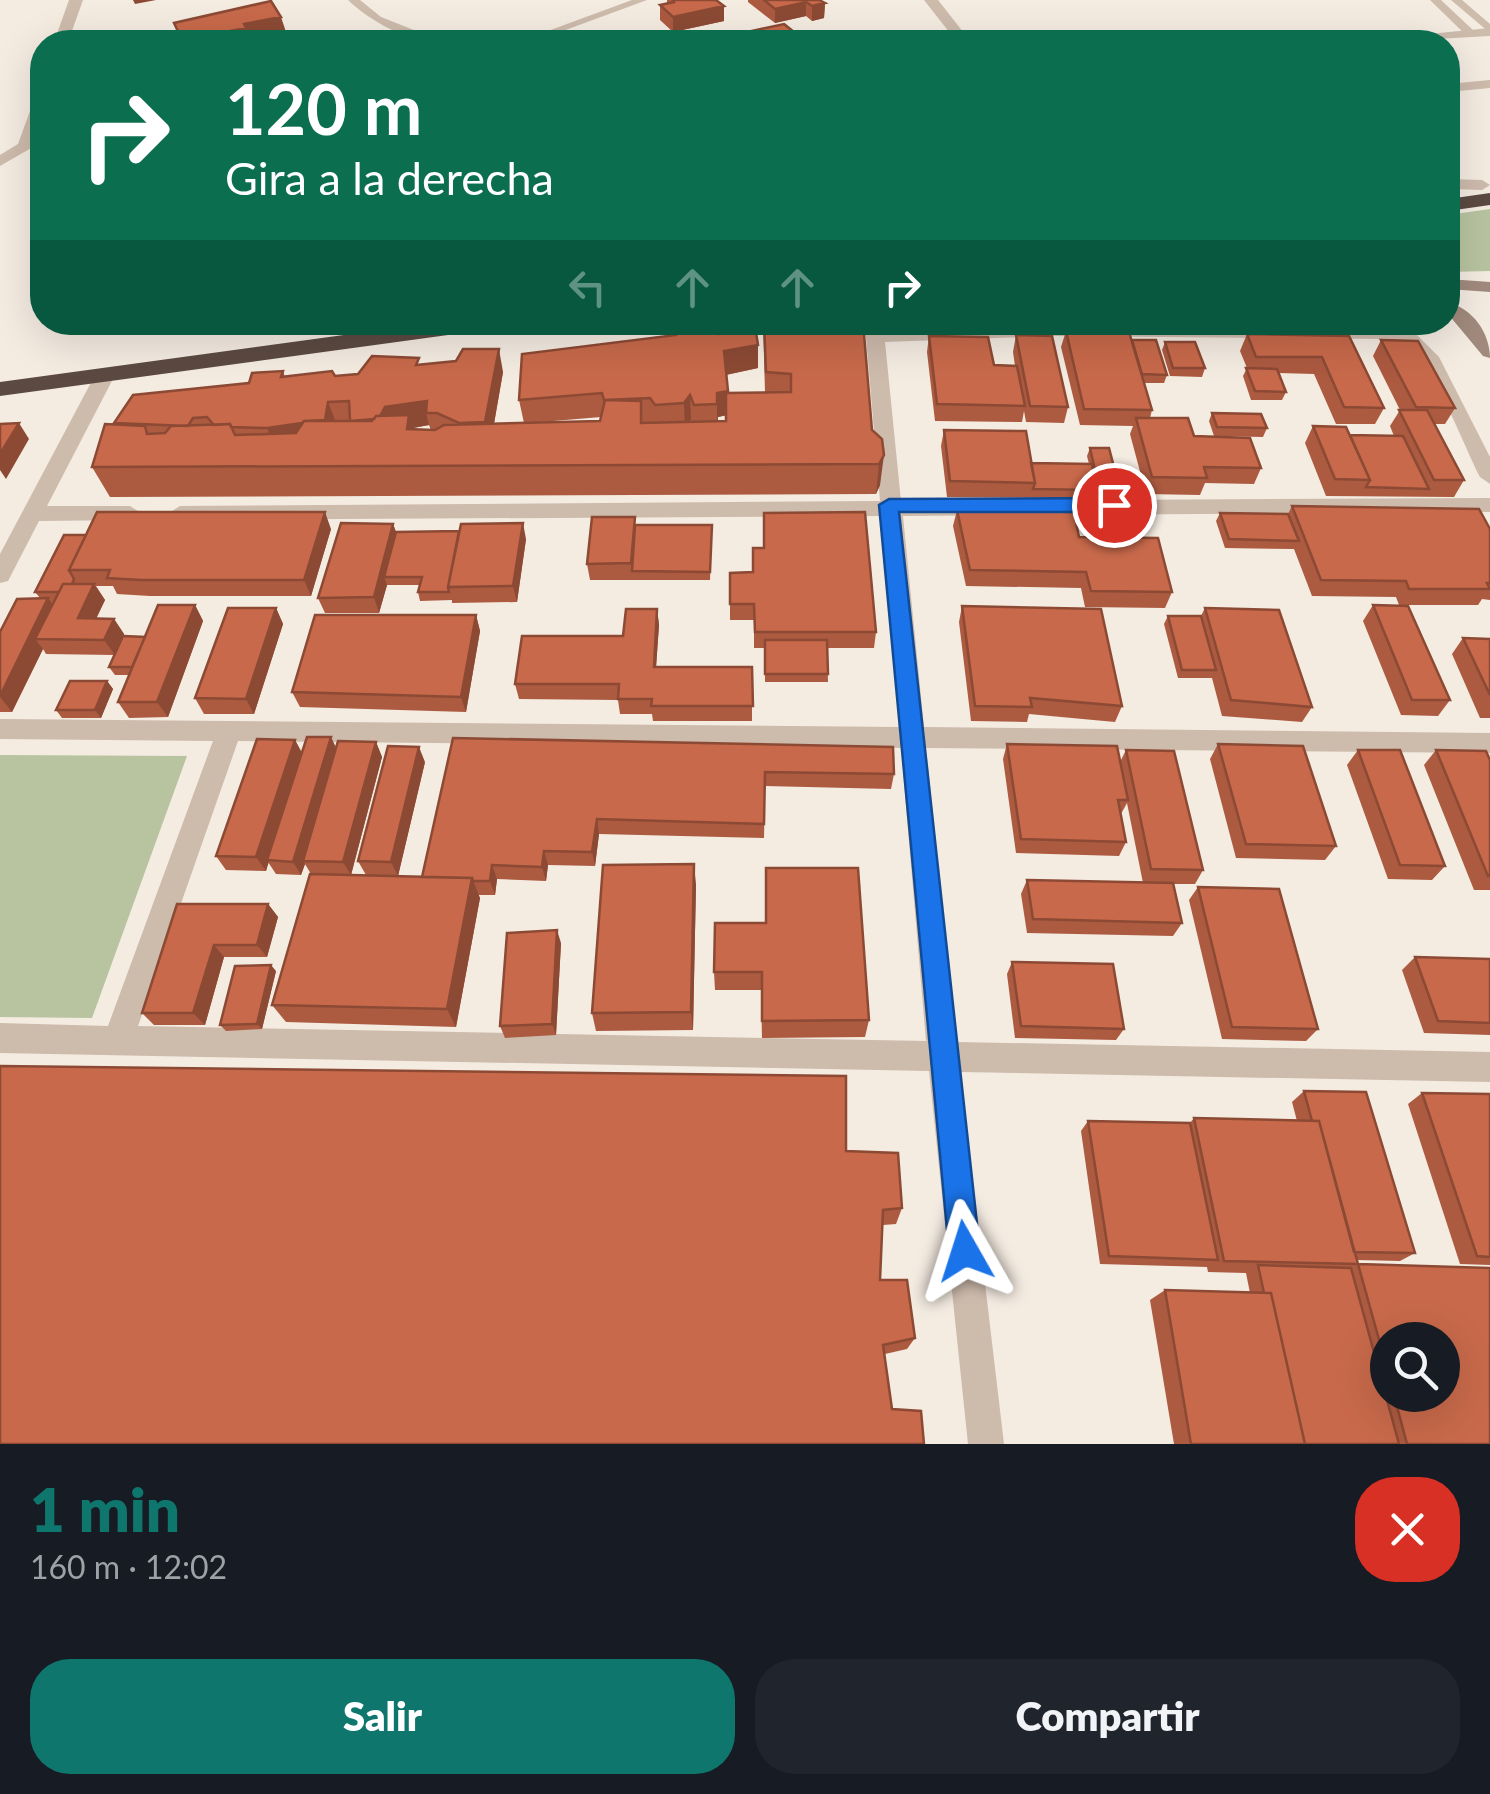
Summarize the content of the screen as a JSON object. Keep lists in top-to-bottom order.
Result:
{
  "page": {
    "turn": ["120 m", "Gira a la derecha"],
    "heading": ["1 min", "160 m · 12:02"],
    "buttons": ["Salir", "Compartir"]
  }
}
